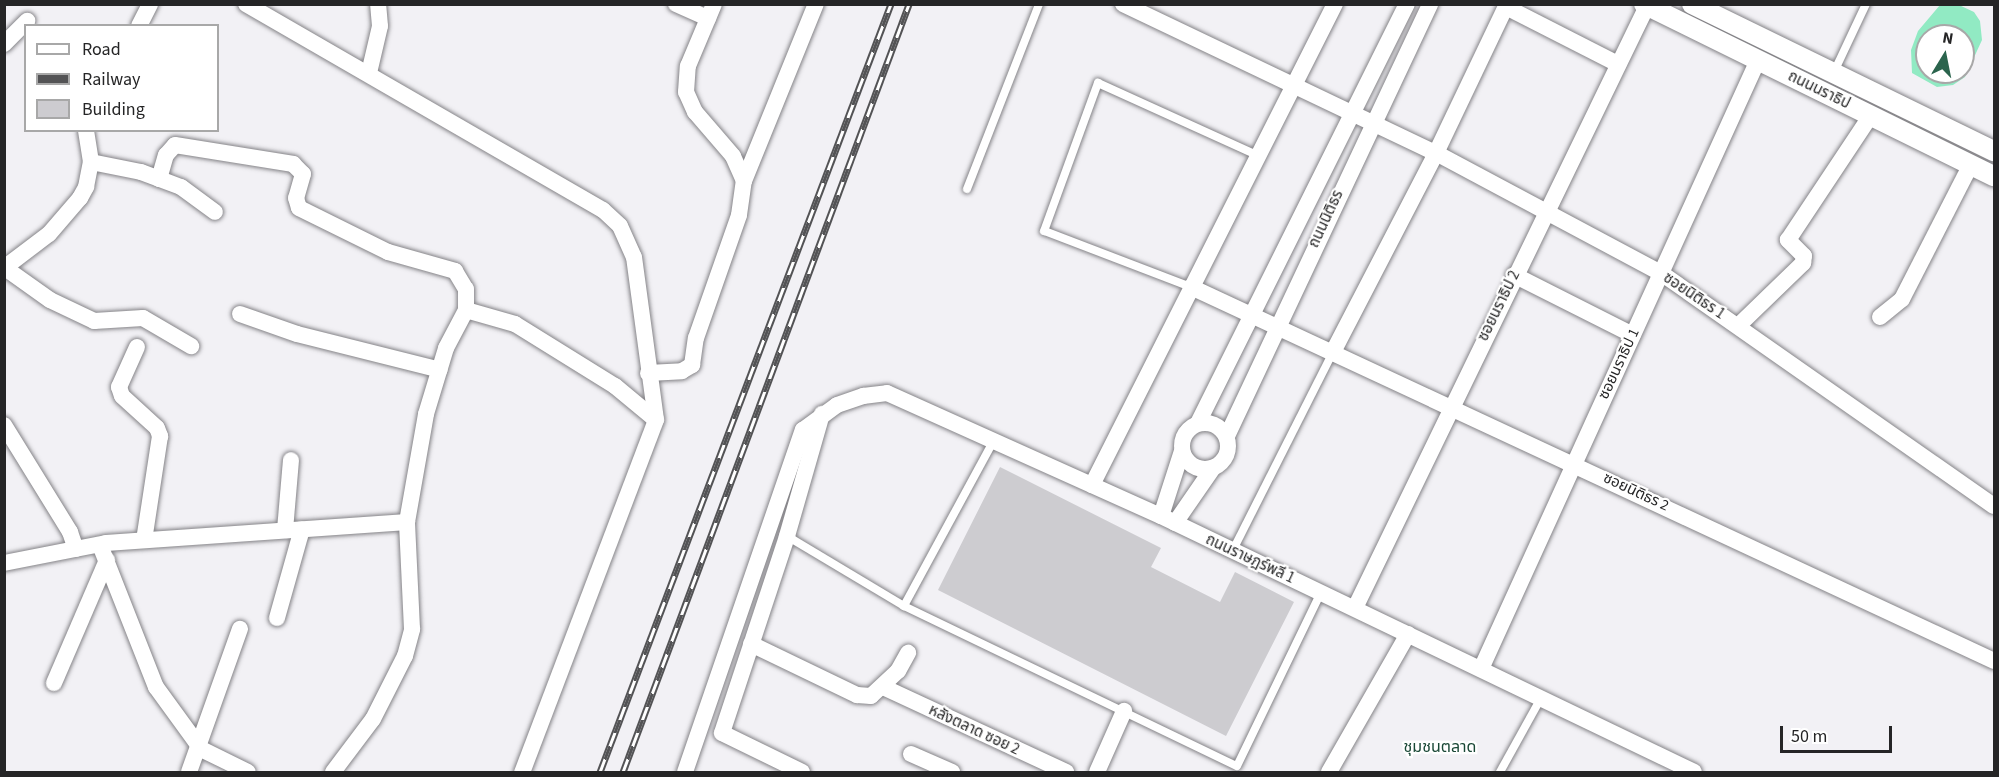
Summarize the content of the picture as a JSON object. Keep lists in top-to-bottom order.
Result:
{
  "streets": {
    "street": [
      "ถนนนราธิป",
      "ถนนนิติธร",
      "ซอยนิติธร 1",
      "ซอยนราธิป 2",
      "ซอยนราธิป 1",
      "ซอยนิติธร 2",
      "ถนนราษฎร์พลี 1",
      "หลังตลาด ซอย 2"
    ]
  },
  "crossings": [
    ["ถนนนราธิป", "ซอยนราธิป 2"],
    ["ถนนนราธิป", "ซอยนราธิป 1"],
    ["ถนนนิติธร", "ซอยนิติธร 1"],
    ["ถนนนิติธร", "ซอยนิติธร 2"],
    ["ซอยนิติธร 1", "ซอยนราธิป 2"],
    ["ซอยนิติธร 1", "ซอยนราธิป 1"],
    ["ซอยนราธิป 2", "ซอยนิติธร 2"],
    ["ซอยนราธิป 2", "ถนนราษฎร์พลี 1"],
    ["ซอยนราธิป 1", "ซอยนิติธร 2"],
    ["ซอยนราธิป 1", "ถนนราษฎร์พลี 1"]
  ],
  "districts": ["ชุมชนตลาด"],
  "legend": ["Road", "Railway", "Building"],
  "scale_bar": "50 m",
  "north": "top"
}
